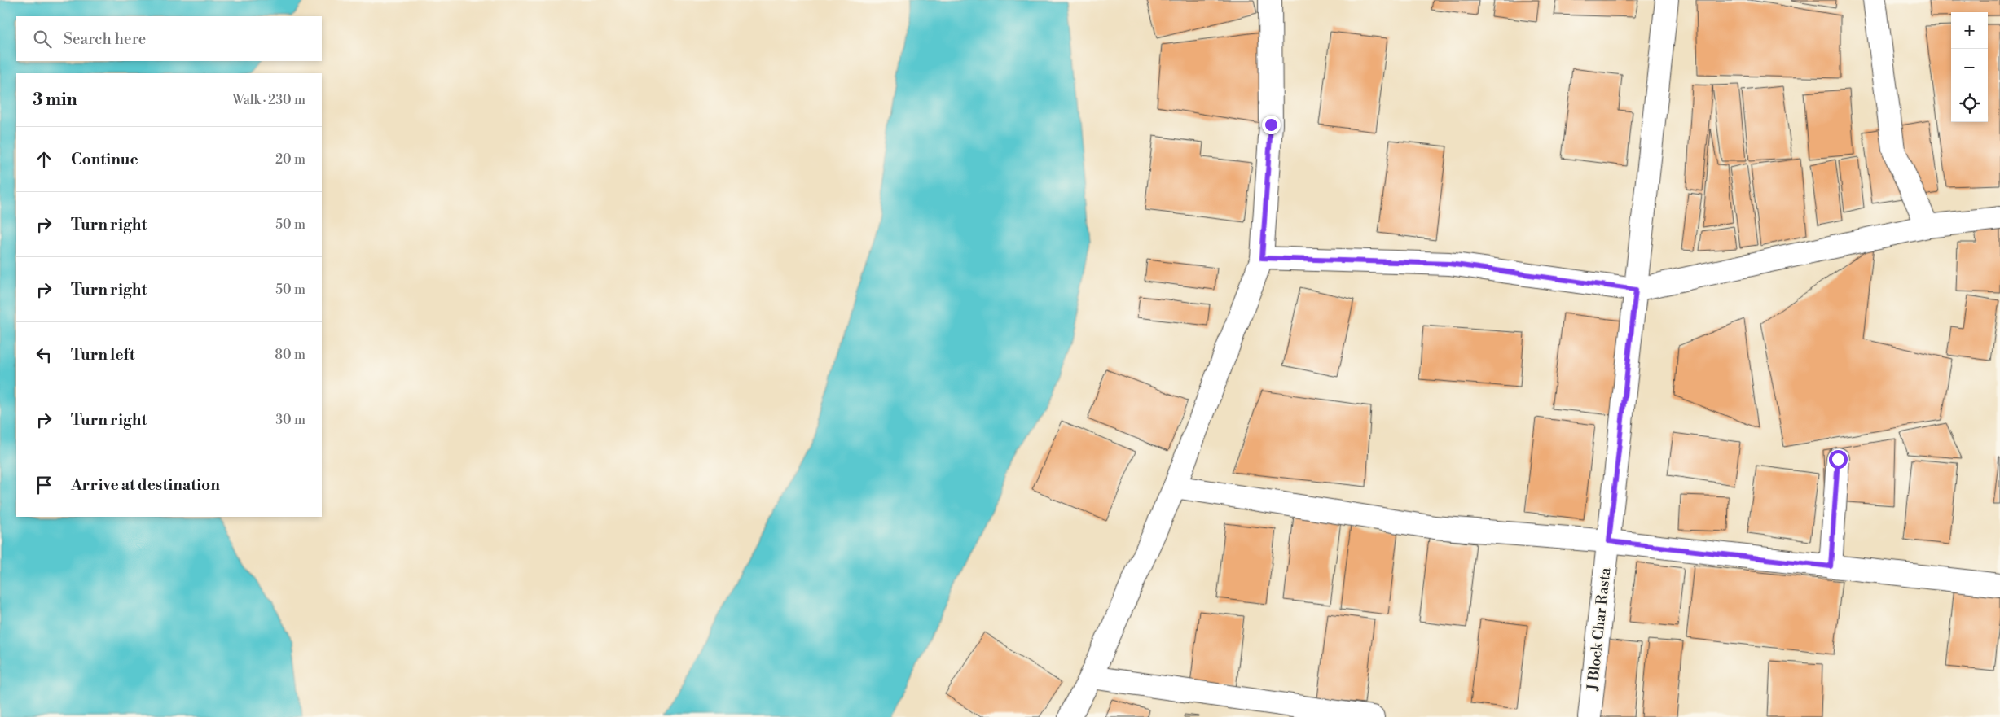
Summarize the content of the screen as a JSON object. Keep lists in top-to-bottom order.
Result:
{
  "streets": {
    "street": ["J Block Char Rasta"]
  },
  "page": {
    "map_buttons": ["+", "−"],
    "search": "Search here",
    "heading": ["3 min", "Walk · 230 m"],
    "list": [
      ["Continue", "20 m"],
      ["Turn right", "50 m"],
      ["Turn right", "50 m"],
      ["Turn left", "80 m"],
      ["Turn right", "30 m"],
      "Arrive at destination"
    ]
  }
}
